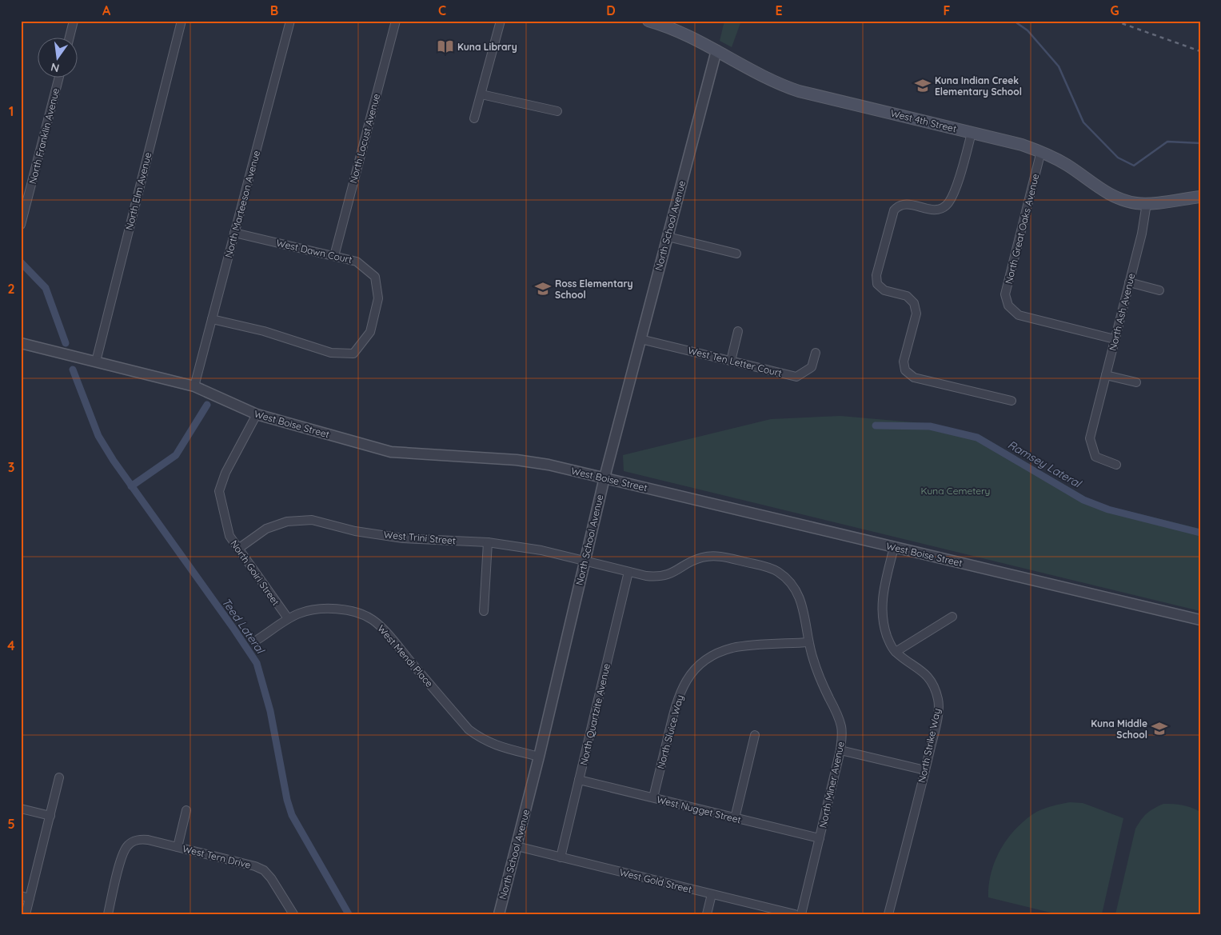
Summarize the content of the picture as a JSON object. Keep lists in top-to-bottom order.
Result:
{
  "streets": {
    "main road": ["West 4th Street"],
    "street": [
      "North Franklin Avenue",
      "North Locust Avenue",
      "North Elm Avenue",
      "North Marteeson Avenue",
      "North School Avenue",
      "North Great Oaks Avenue",
      "West Dawn Court",
      "North Ash Avenue",
      "West Ten Letter Court",
      "West Boise Street",
      "West Trini Street",
      "North Goiri Street",
      "West Mendi Place",
      "North Quartzite Avenue",
      "North Sluice Way",
      "North Strike Way",
      "North Miner Avenue",
      "West Nugget Street",
      "West Tern Drive",
      "West Gold Street"
    ]
  },
  "crossings": [
    ["West 4th Street", "North School Avenue"],
    ["West 4th Street", "North Great Oaks Avenue"],
    ["West 4th Street", "North Ash Avenue"],
    ["North Locust Avenue", "West Dawn Court"],
    ["North Elm Avenue", "West Boise Street"],
    ["North Marteeson Avenue", "West Dawn Court"],
    ["North Marteeson Avenue", "West Boise Street"],
    ["North School Avenue", "West Ten Letter Court"],
    ["North School Avenue", "West Boise Street"],
    ["North School Avenue", "West Trini Street"],
    ["North School Avenue", "West Mendi Place"],
    ["North School Avenue", "West Gold Street"],
    ["North Great Oaks Avenue", "North Ash Avenue"],
    ["West Boise Street", "North Goiri Street"],
    ["West Boise Street", "North Strike Way"],
    ["West Trini Street", "North Goiri Street"],
    ["West Trini Street", "North Quartzite Avenue"],
    ["West Trini Street", "North Miner Avenue"],
    ["North Goiri Street", "West Mendi Place"],
    ["North Quartzite Avenue", "West Nugget Street"],
    ["North Quartzite Avenue", "West Gold Street"],
    ["North Sluice Way", "North Miner Avenue"],
    ["North Sluice Way", "West Nugget Street"],
    ["North Miner Avenue", "West Nugget Street"]
  ],
  "water": ["Ramsey Lateral", "Teed Lateral"],
  "parks": ["Kuna Cemetery"],
  "places": {
    "library": ["Kuna Library"],
    "school or university": ["Kuna Indian Creek Elementary School", "Ross Elementary School", "Kuna Middle School"]
  },
  "north": "bottom",
  "grid": {
    "columns": [
      "A",
      "B",
      "C",
      "D",
      "E",
      "F",
      "G"
    ],
    "rows": [
      "1",
      "2",
      "3",
      "4",
      "5"
    ]
  }
}
